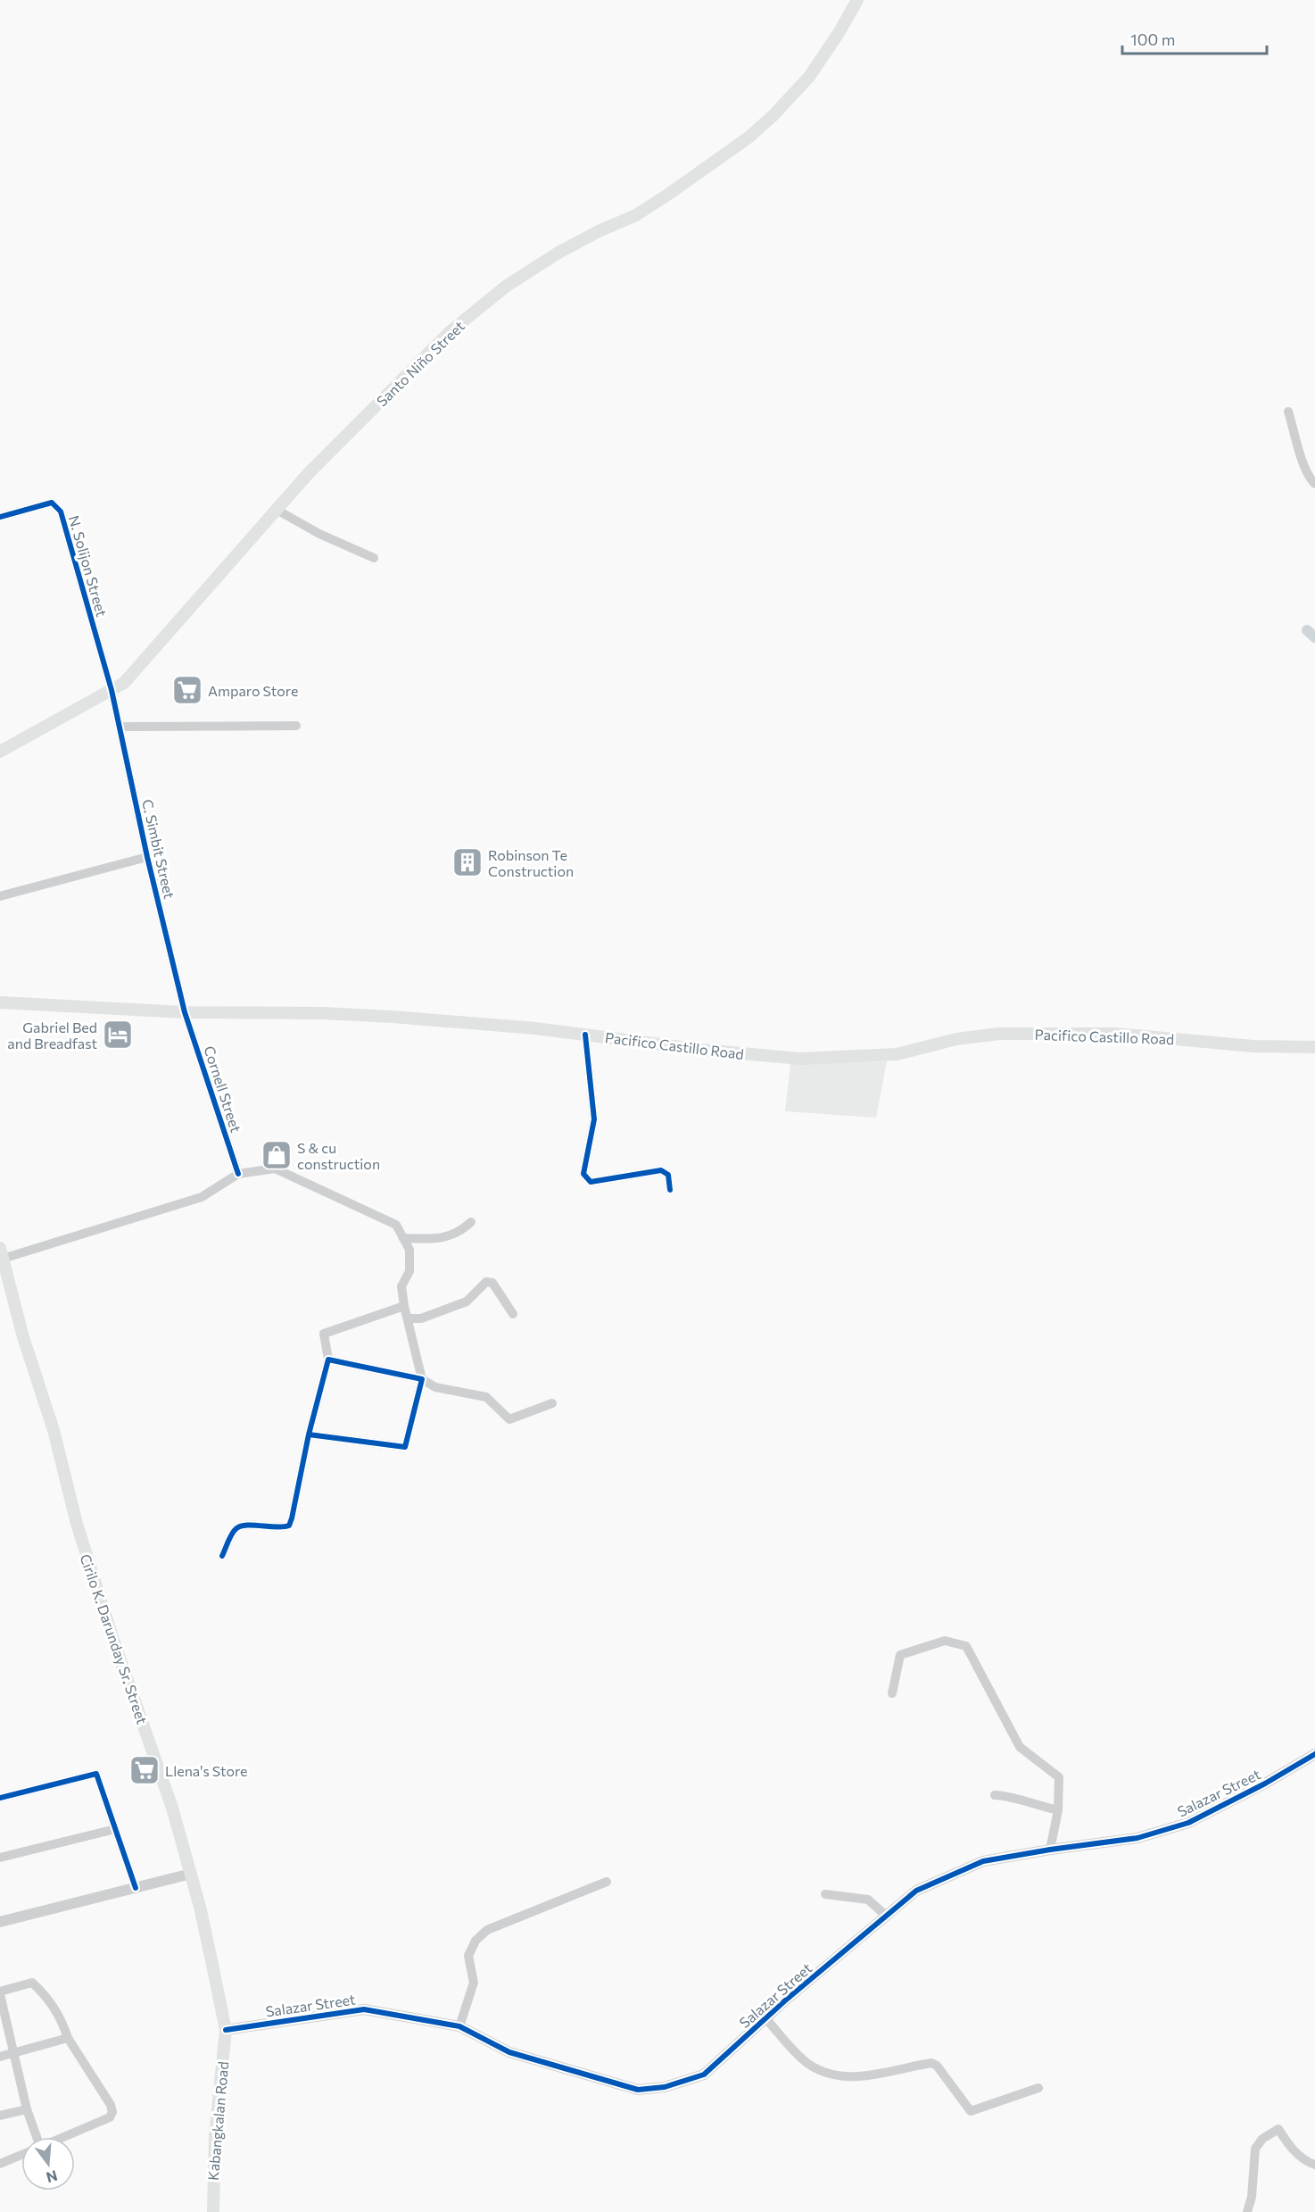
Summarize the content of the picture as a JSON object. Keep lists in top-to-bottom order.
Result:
{
  "streets": {
    "main road": [
      "Santo Niño Street",
      "Pacifico Castillo Road",
      "Cirilo K. Darunday Sr. Street",
      "Kabangkalan Road"
    ],
    "street": [
      "N. Solijon Street",
      "C. Simbit Street",
      "Cornell Street",
      "Salazar Street"
    ]
  },
  "crossings": [
    ["Santo Niño Street", "N. Solijon Street"],
    ["Santo Niño Street", "C. Simbit Street"],
    ["N. Solijon Street", "C. Simbit Street"],
    ["C. Simbit Street", "Pacifico Castillo Road"],
    ["C. Simbit Street", "Cornell Street"],
    ["Pacifico Castillo Road", "Cornell Street"],
    ["Cirilo K. Darunday Sr. Street", "Salazar Street"],
    ["Cirilo K. Darunday Sr. Street", "Kabangkalan Road"],
    ["Salazar Street", "Kabangkalan Road"]
  ],
  "places": {
    "supermarket": ["Amparo Store", "Llena's Store"],
    "building": ["Robinson Te Construction"],
    "hotel": ["Gabriel Bed and Breadfast"],
    "shop": ["S & cu construction"]
  },
  "scale_bar": "100 m",
  "north": "bottom"
}
